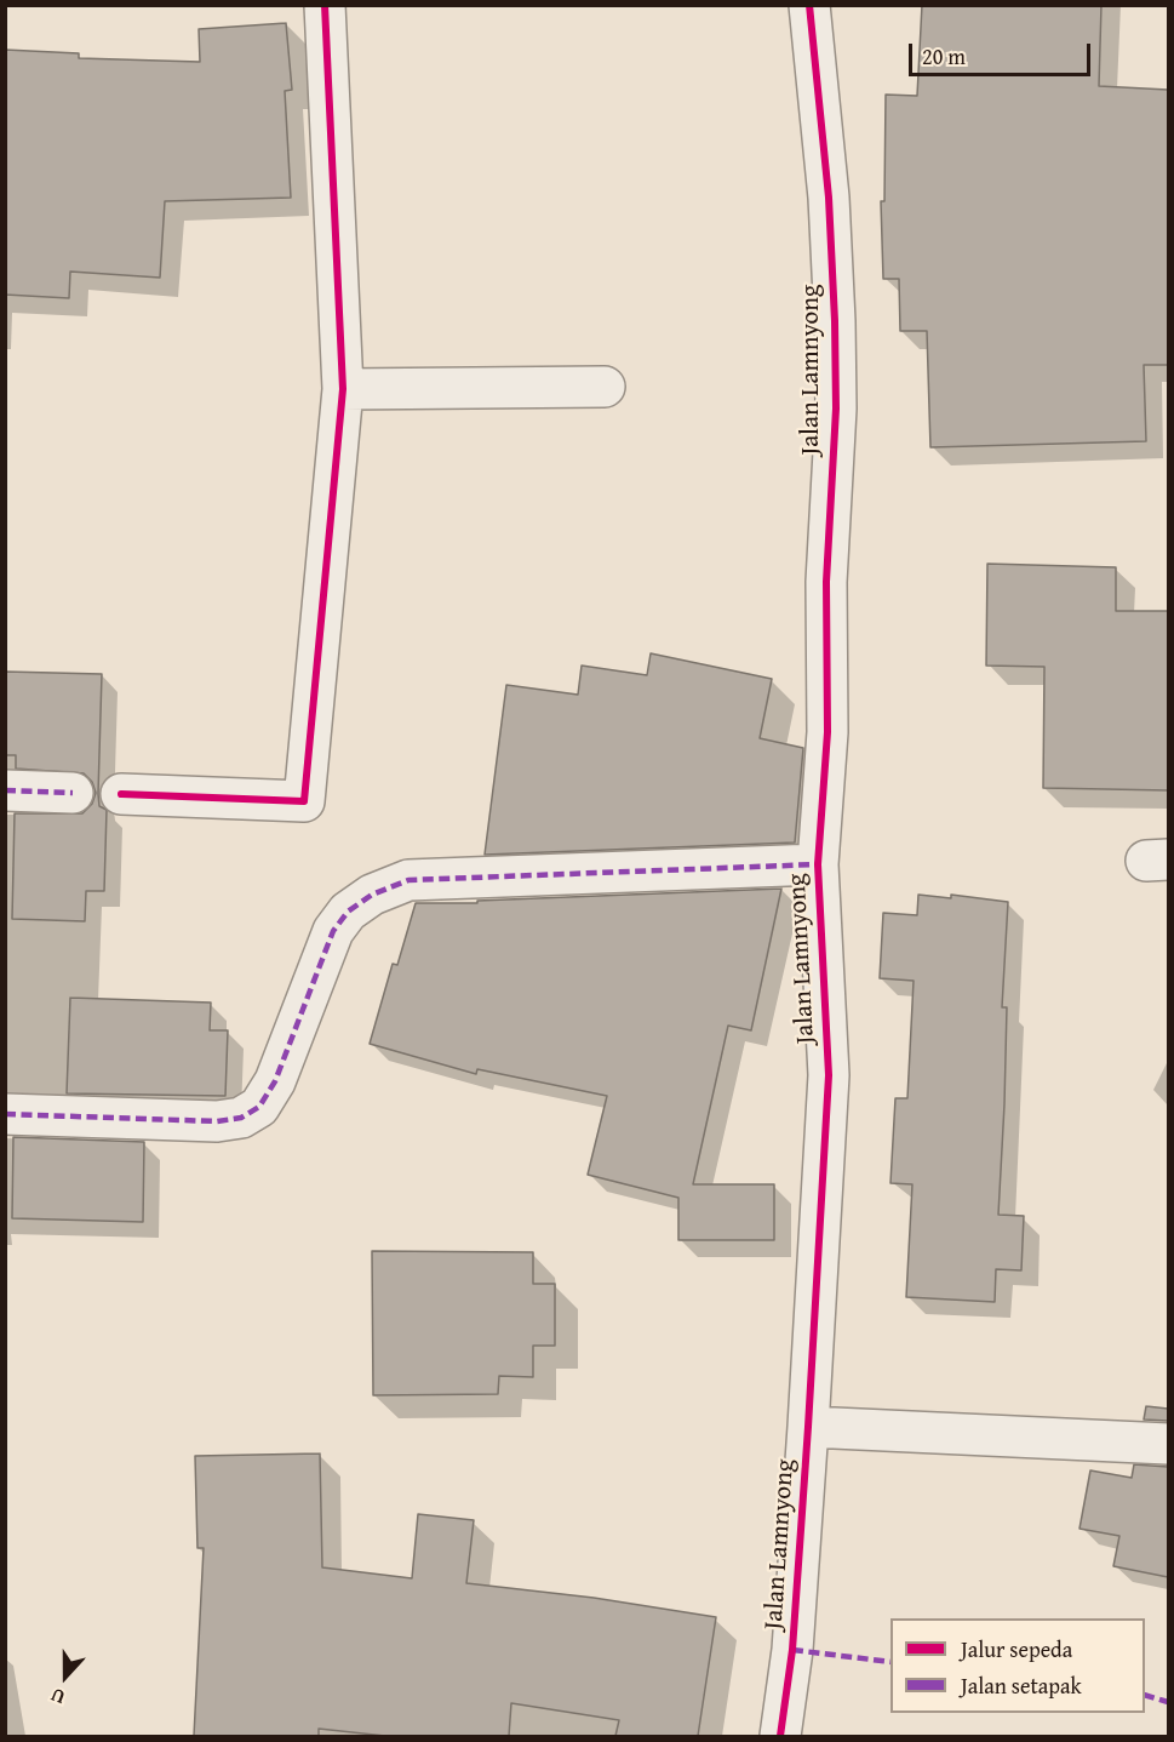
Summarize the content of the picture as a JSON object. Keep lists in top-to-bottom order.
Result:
{
  "streets": {
    "street": ["Jalan Lamnyong"]
  },
  "legend": ["Jalur sepeda", "Jalan setapak"],
  "scale_bar": "20 m",
  "north": "bottom"
}
